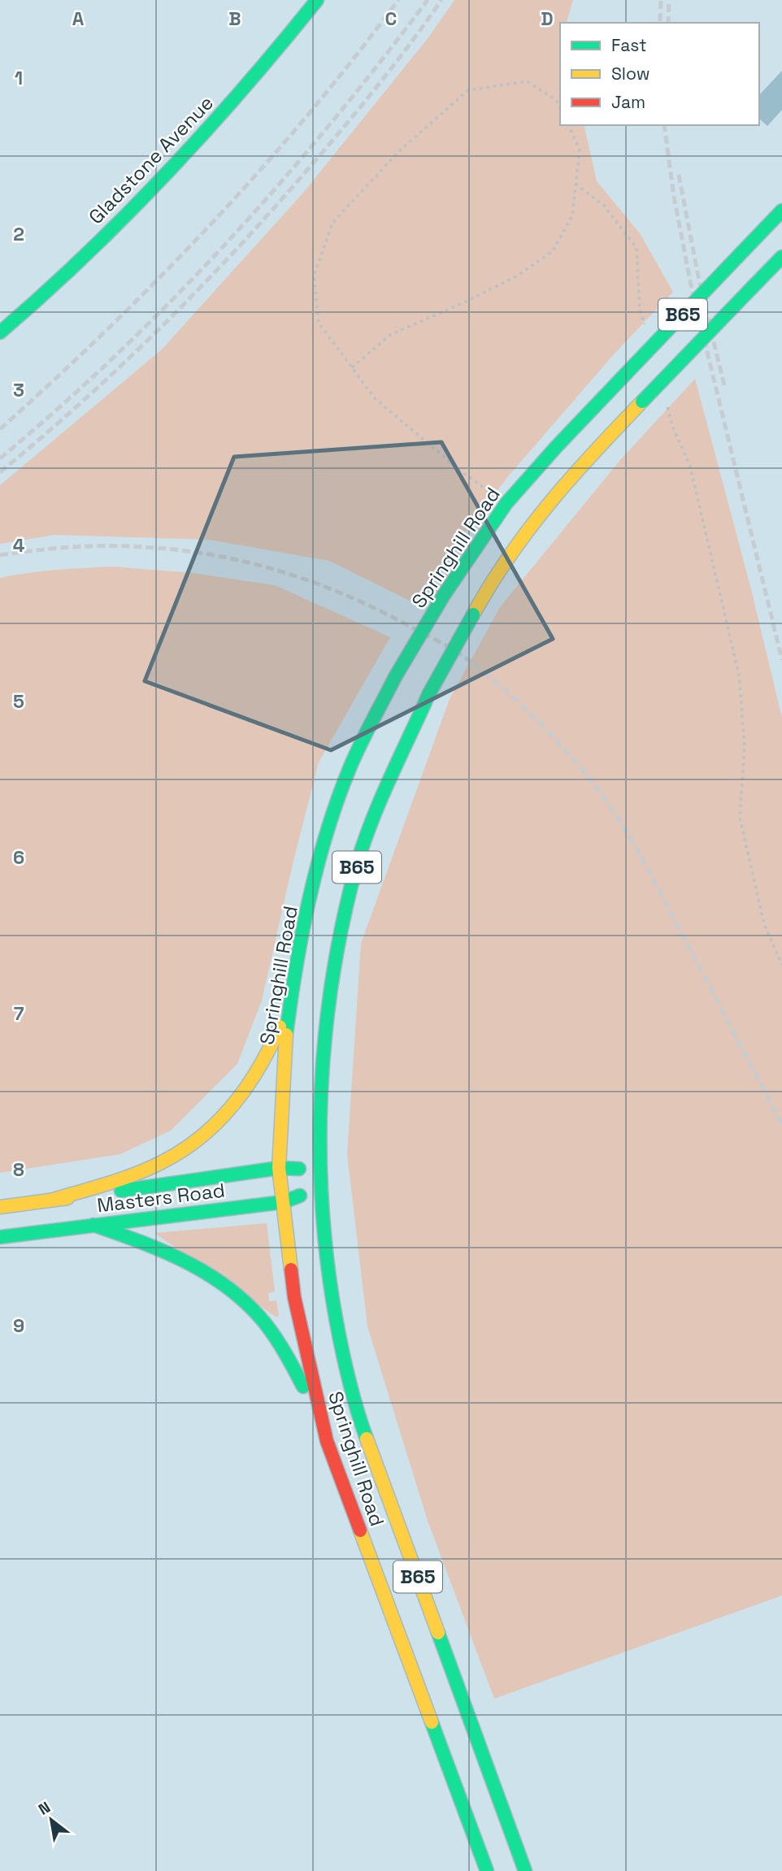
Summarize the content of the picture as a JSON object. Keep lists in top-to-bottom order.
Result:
{
  "streets": {
    "main road": [
      "Gladstone Avenue",
      "B65",
      "Springhill Road",
      "Masters Road"
    ]
  },
  "crossings": [
    ["Springhill Road", "Masters Road"]
  ],
  "legend": ["Fast", "Slow", "Jam"],
  "north": "top left",
  "grid": {
    "columns": [
      "A",
      "B",
      "C",
      "D"
    ],
    "rows": [
      "1",
      "2",
      "3",
      "4",
      "5",
      "6",
      "7",
      "8",
      "9"
    ]
  }
}
